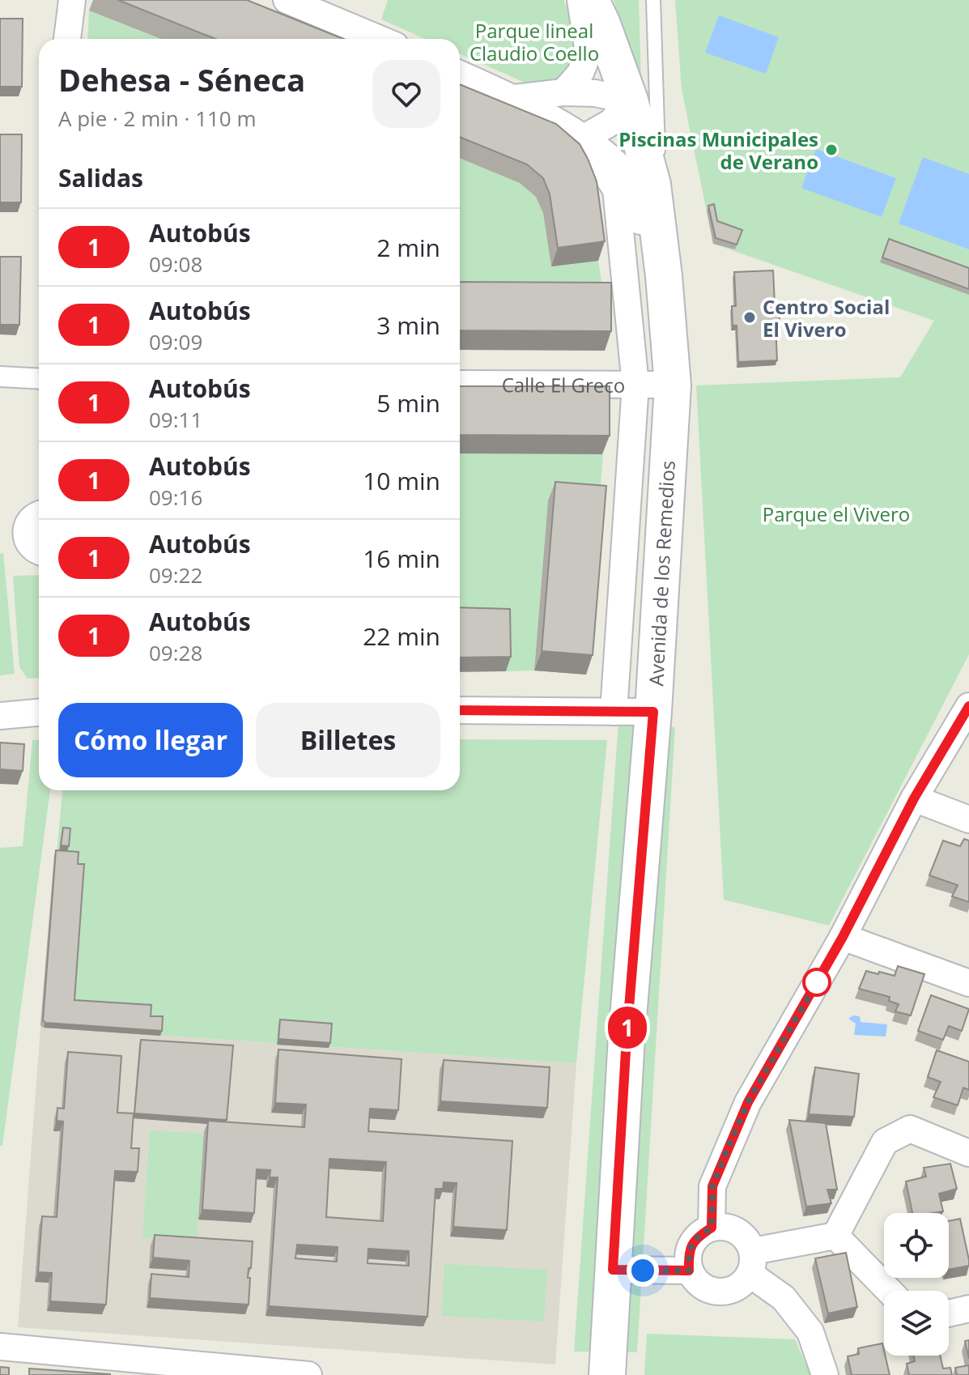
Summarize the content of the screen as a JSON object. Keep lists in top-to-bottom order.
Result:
{
  "streets": {
    "main road": ["Avenida de los Remedios"],
    "street": ["Calle El Greco"]
  },
  "crossings": [
    ["Calle El Greco", "Avenida de los Remedios"]
  ],
  "parks": ["Parque lineal Claudio Coello", "Parque el Vivero"],
  "places": ["Piscinas Municipales de Verano", "Centro Social El Vivero"],
  "lines": ["bus line 1"],
  "page": {
    "on_map": "1",
    "heading": [
      ["Dehesa - Séneca", "A pie · 2 min · 110 m"],
      "Salidas"
    ],
    "list": [
      {
        "mark": "1",
        "name": "Autobús",
        "note": "09:08",
        "value": "2 min"
      },
      {
        "mark": "1",
        "name": "Autobús",
        "note": "09:09",
        "value": "3 min"
      },
      {
        "mark": "1",
        "name": "Autobús",
        "note": "09:11",
        "value": "5 min"
      },
      {
        "mark": "1",
        "name": "Autobús",
        "note": "09:16",
        "value": "10 min"
      },
      {
        "mark": "1",
        "name": "Autobús",
        "note": "09:22",
        "value": "16 min"
      },
      {
        "mark": "1",
        "name": "Autobús",
        "note": "09:28",
        "value": "22 min"
      }
    ],
    "buttons": ["Cómo llegar", "Billetes"]
  }
}
